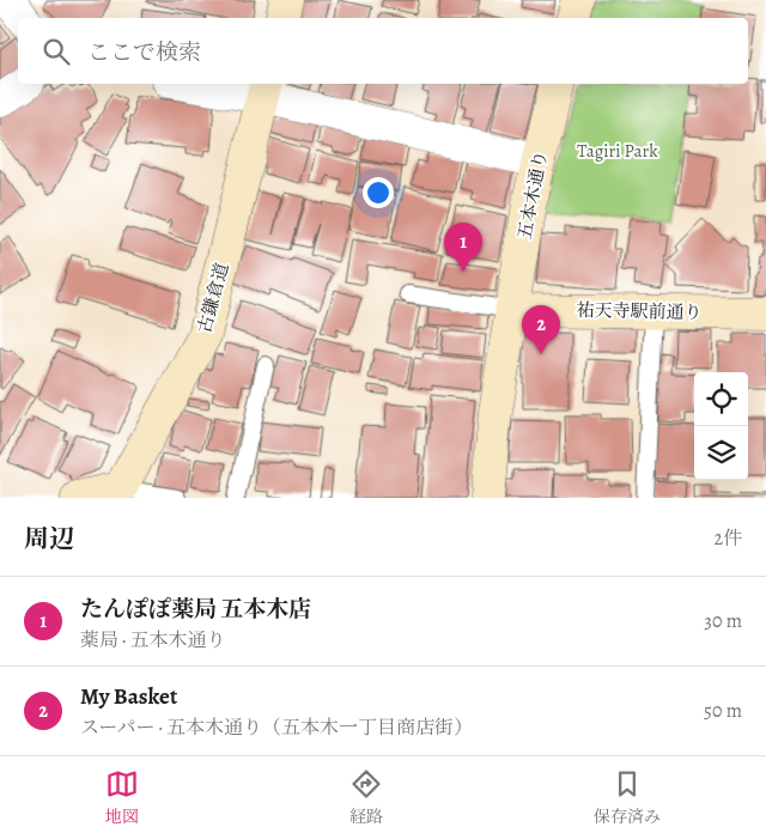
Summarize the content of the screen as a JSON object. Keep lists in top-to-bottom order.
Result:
{
  "streets": {
    "street": ["五本木通り", "古鎌倉道", "祐天寺駅前通り"]
  },
  "crossings": [
    ["五本木通り", "祐天寺駅前通り"]
  ],
  "parks": ["Tagiri Park"],
  "page": {
    "search": "ここで検索",
    "pins": ["1", "2"],
    "heading": ["周辺", "2件"],
    "list": [
      {
        "mark": "1",
        "name": "たんぽぽ薬局 五本木店",
        "note": "薬局 · 五本木通り",
        "value": "30 m"
      },
      {
        "mark": "2",
        "name": "My Basket",
        "note": "スーパー · 五本木通り（五本木一丁目商店街）",
        "value": "50 m"
      }
    ],
    "nav": ["地図", "経路", "保存済み"]
  }
}
